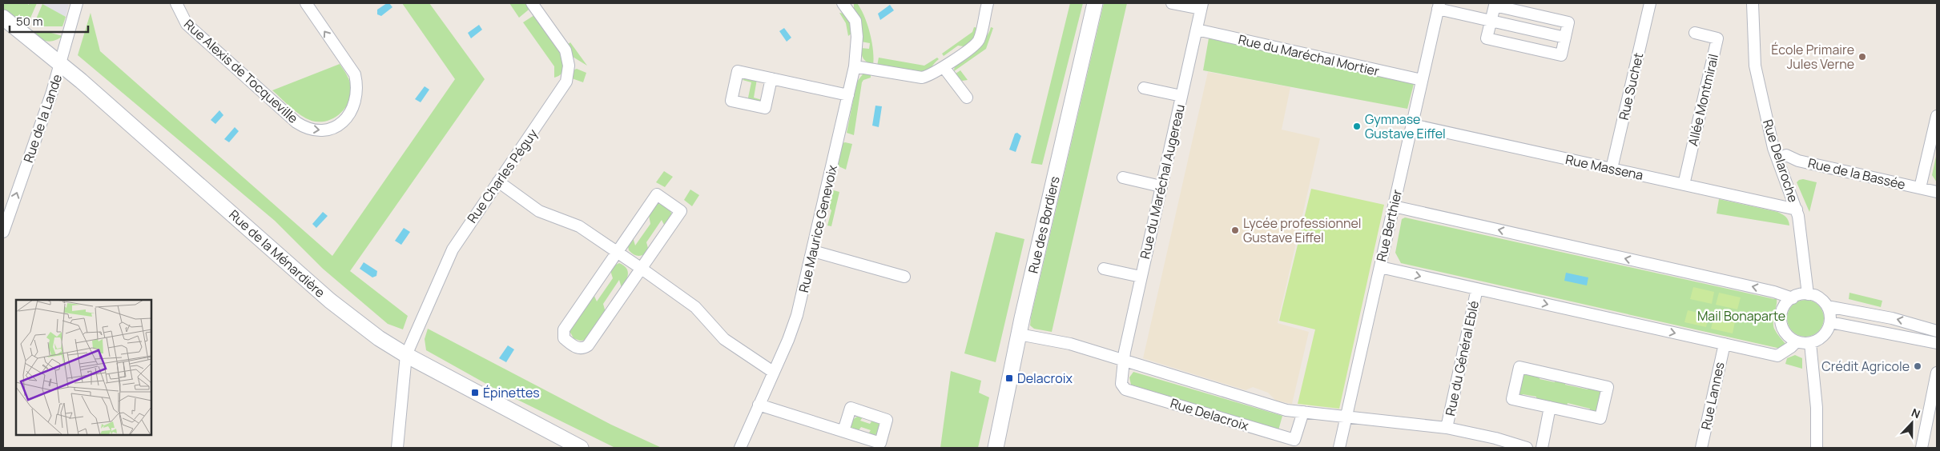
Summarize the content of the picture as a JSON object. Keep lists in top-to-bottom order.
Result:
{
  "streets": {
    "main road": ["Rue des Bordiers", "Rue de la Ménardière"],
    "street": [
      "Rue du Maréchal Mortier",
      "Rue Alexis de Tocqueville",
      "Rue Suchet",
      "Allée Montmirail",
      "Rue de la Lande",
      "Rue Delaroche",
      "Rue Massena",
      "Rue de la Bassée",
      "Rue Charles Péguy",
      "Rue du Maréchal Augereau",
      "Rue Berthier",
      "Rue Maurice Genevoix",
      "Rue du Général Eblé",
      "Rue Lannes",
      "Rue Delacroix"
    ]
  },
  "crossings": [
    ["Rue du Maréchal Mortier", "Rue du Maréchal Augereau"],
    ["Rue du Maréchal Mortier", "Rue Berthier"],
    ["Rue Suchet", "Rue Massena"],
    ["Allée Montmirail", "Rue Massena"],
    ["Rue de la Lande", "Rue de la Ménardière"],
    ["Rue Delaroche", "Rue Massena"],
    ["Rue Delaroche", "Rue de la Bassée"],
    ["Rue Massena", "Rue Berthier"],
    ["Rue Charles Péguy", "Rue de la Ménardière"],
    ["Rue du Maréchal Augereau", "Rue Delacroix"],
    ["Rue des Bordiers", "Rue Delacroix"],
    ["Rue Berthier", "Rue Delacroix"],
    ["Rue du Général Eblé", "Rue Delacroix"]
  ],
  "one_way": ["Rue de la Lande"],
  "parks": ["Mail Bonaparte"],
  "places": {
    "other": [
      "École Primaire Jules Verne",
      "Gymnase Gustave Eiffel",
      "Lycée professionnel Gustave Eiffel",
      "Crédit Agricole"
    ],
    "transit": ["Delacroix", "Épinettes"]
  },
  "scale_bar": "50 m",
  "north": "top"
}
